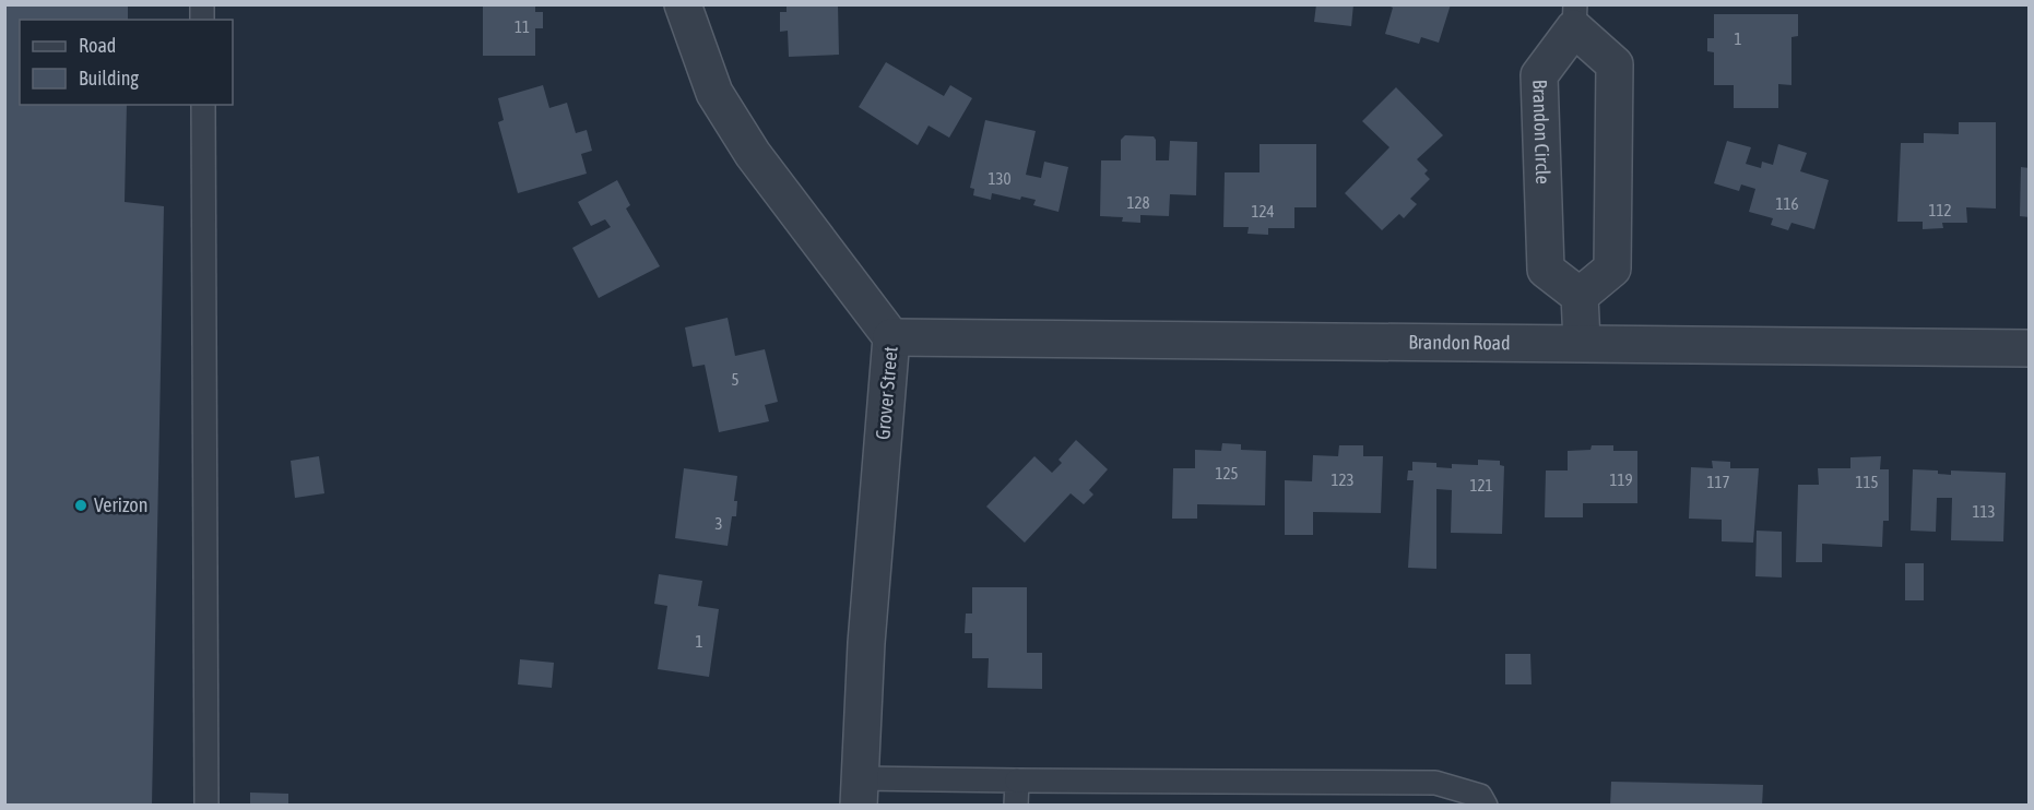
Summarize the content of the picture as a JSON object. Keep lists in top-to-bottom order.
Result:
{
  "streets": {
    "street": ["Brandon Circle", "Brandon Road", "Grover Street"]
  },
  "crossings": [
    ["Brandon Road", "Grover Street"]
  ],
  "places": ["Verizon"],
  "house_numbers": [
    "11",
    "1",
    "130",
    "128",
    "116",
    "112",
    "124",
    "5",
    "125",
    "123",
    "119",
    "117",
    "115",
    "121",
    "113",
    "3",
    "1"
  ],
  "legend": ["Road", "Building"]
}
